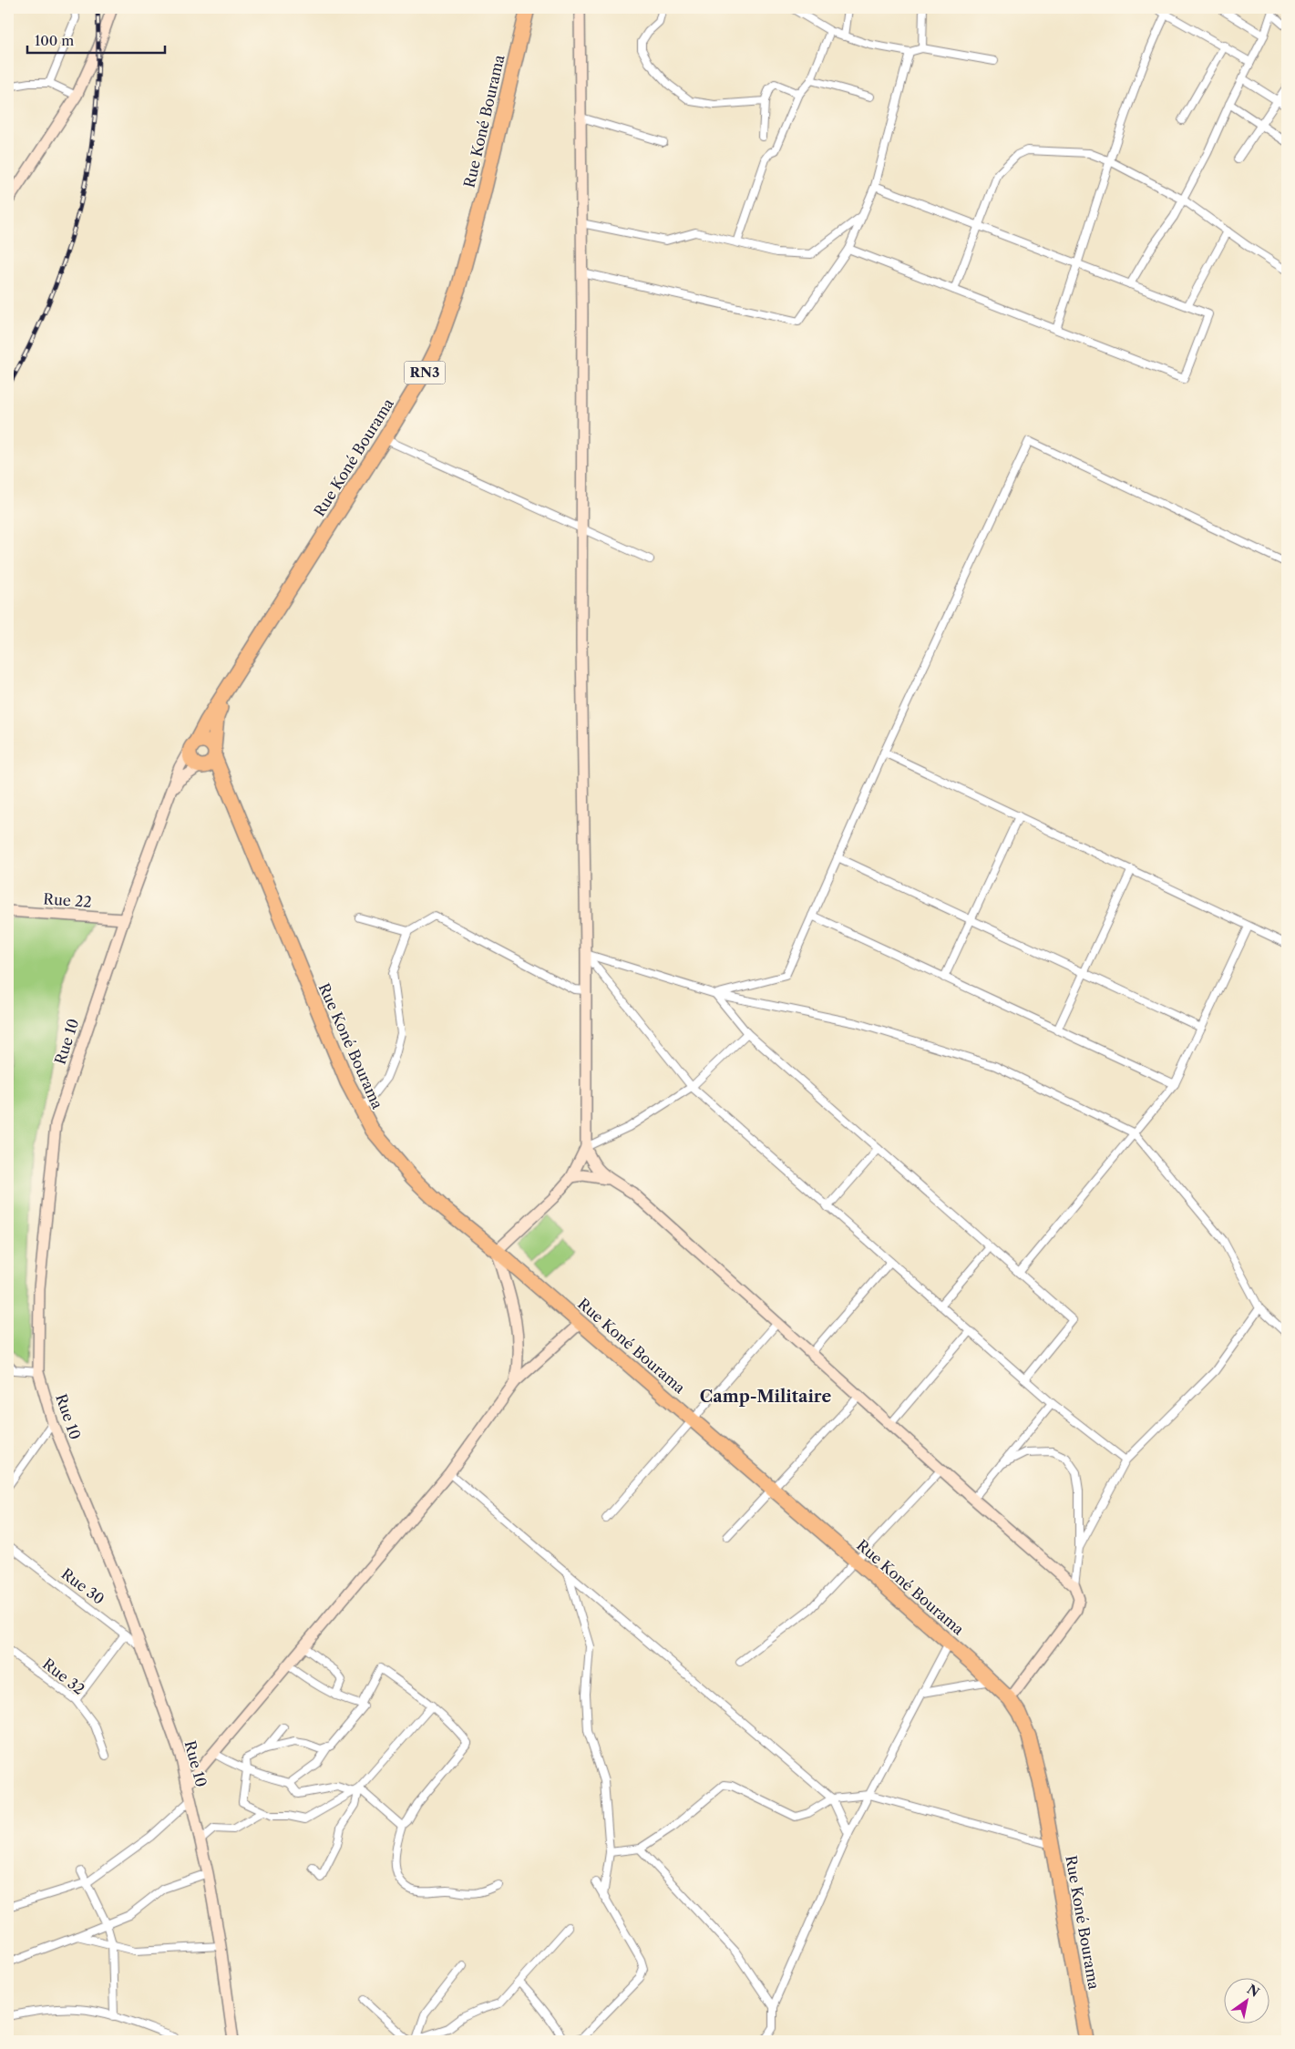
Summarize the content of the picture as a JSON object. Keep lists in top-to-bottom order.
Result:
{
  "streets": {
    "highway": ["Rue Koné Bourama", "RN3"],
    "street": [
      "Rue 22",
      "Rue 10",
      "Rue 30",
      "Rue 32"
    ]
  },
  "crossings": [
    ["Rue Koné Bourama", "Rue 10"],
    ["Rue 22", "Rue 10"],
    ["Rue 10", "Rue 30"]
  ],
  "districts": ["Camp-Militaire"],
  "scale_bar": "100 m",
  "north": "top right"
}
